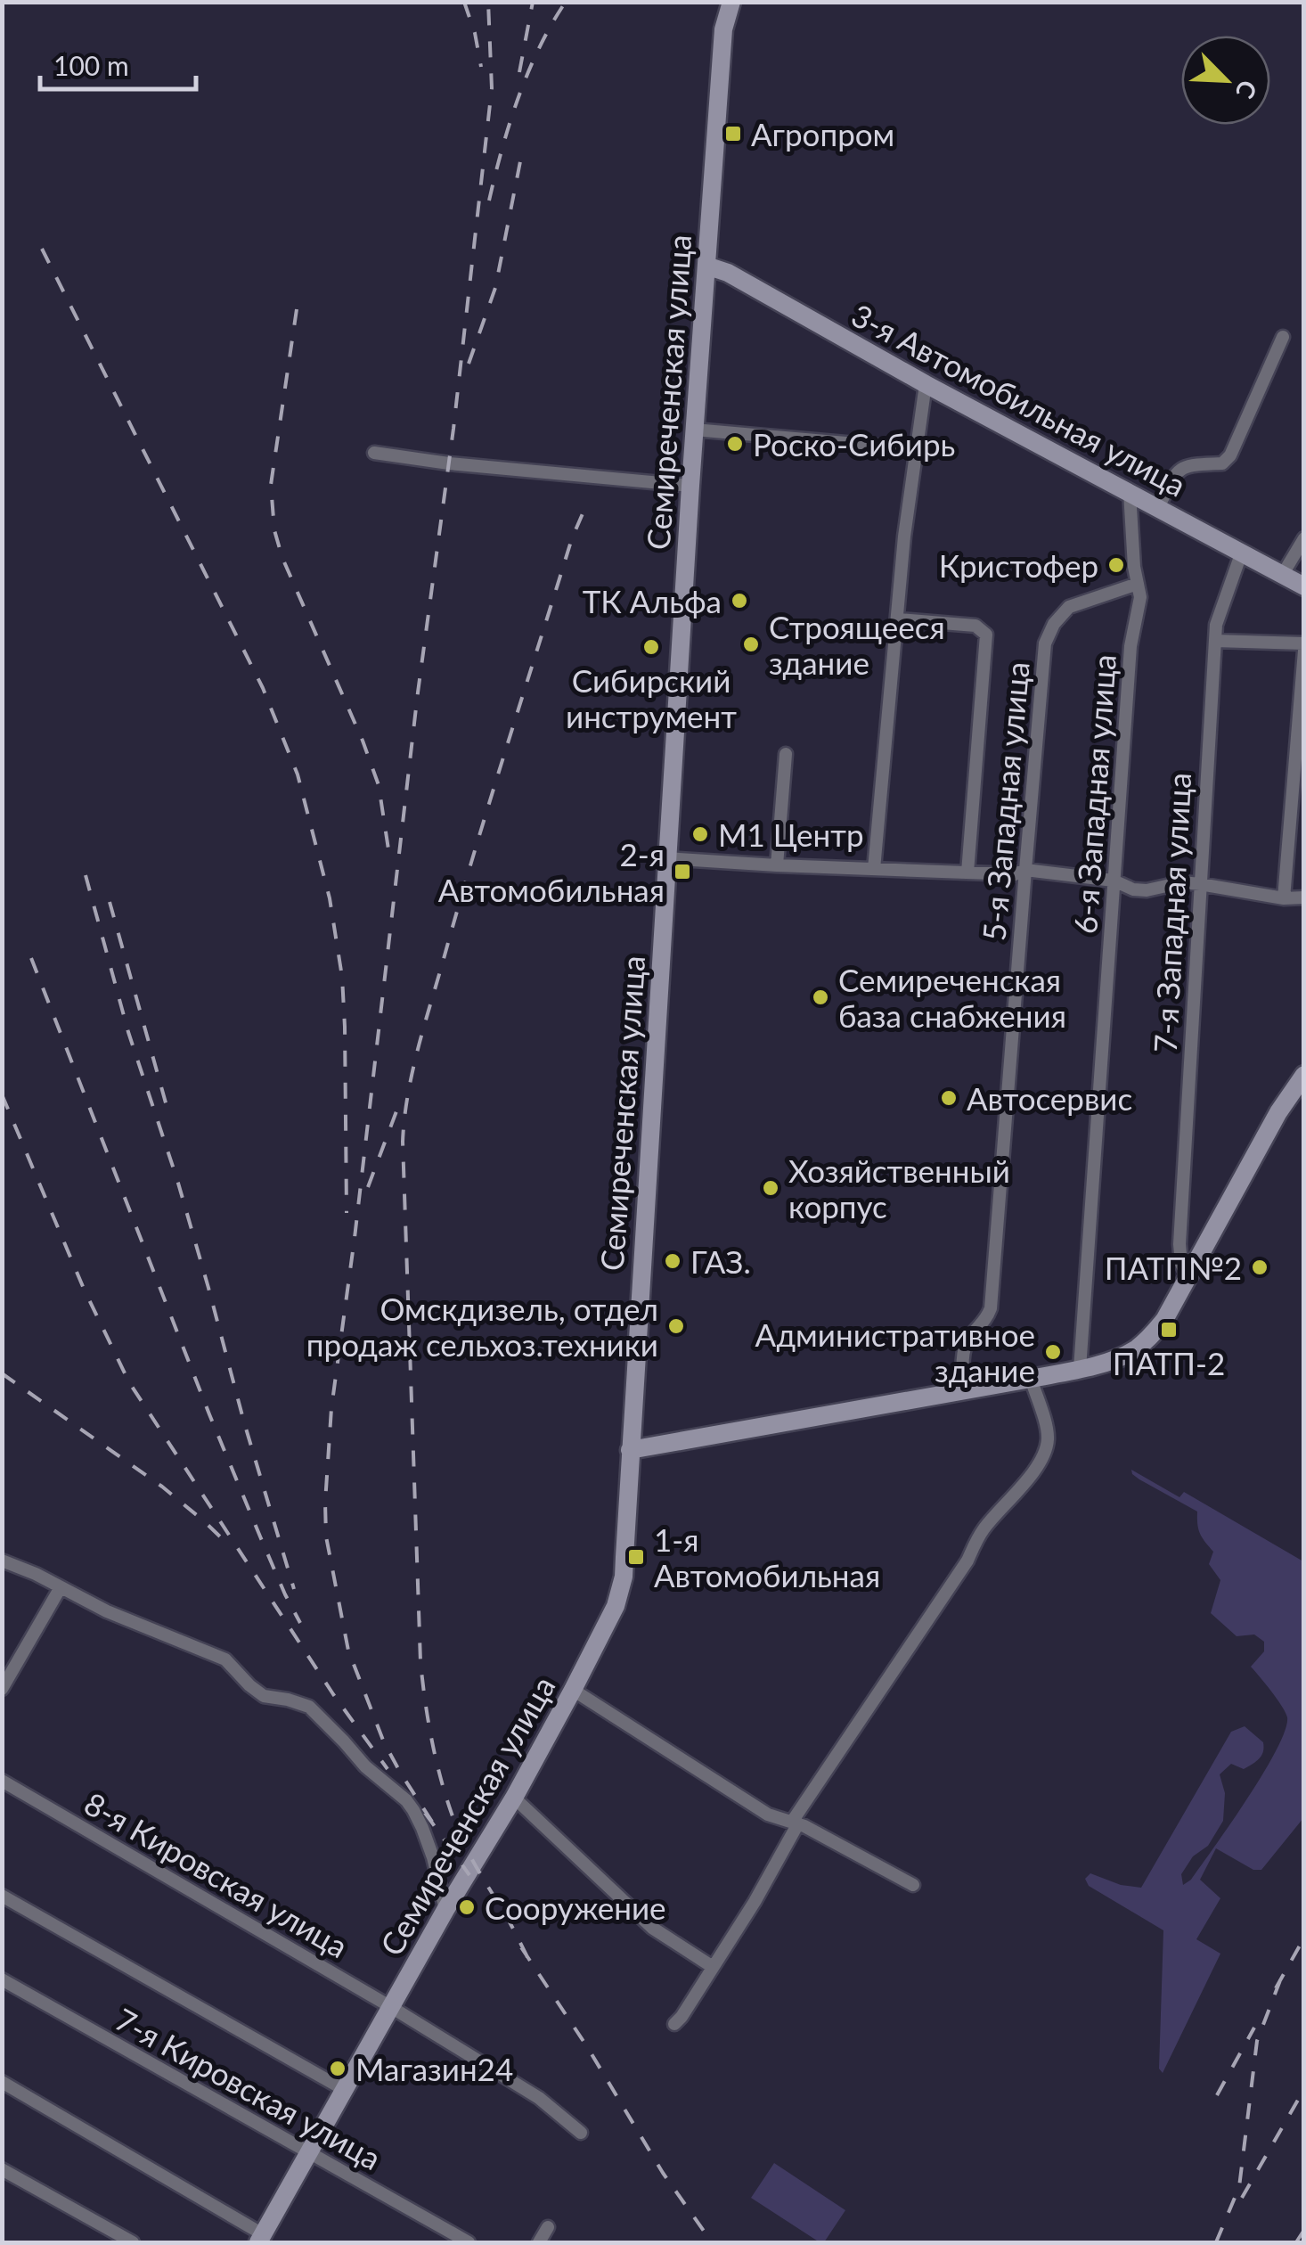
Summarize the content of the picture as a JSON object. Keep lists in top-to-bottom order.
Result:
{
  "streets": {
    "main road": ["Семиреченская улица", "3-я Автомобильная улица"],
    "street": [
      "6-я Западная улица",
      "5-я Западная улица",
      "7-я Западная улица",
      "8-я Кировская улица",
      "7-я Кировская улица"
    ]
  },
  "crossings": [
    ["Семиреченская улица", "3-я Автомобильная улица"],
    ["Семиреченская улица", "8-я Кировская улица"],
    ["Семиреченская улица", "7-я Кировская улица"],
    ["3-я Автомобильная улица", "6-я Западная улица"],
    ["3-я Автомобильная улица", "7-я Западная улица"],
    ["6-я Западная улица", "5-я Западная улица"]
  ],
  "places": {
    "transit": [
      "Агропром",
      "2-я Автомобильная",
      "ПАТП-2",
      "1-я Автомобильная"
    ],
    "other": [
      "Роско-Сибирь",
      "Кристофер",
      "ТК Альфа",
      "Строящееся здание",
      "Сибирский инструмент",
      "М1 Центр",
      "Семиреченская база снабжения",
      "Автосервис",
      "Хозяйственный корпус",
      "ГАЗ.",
      "ПАТП№2",
      "Омскдизель, отдел продаж сельхоз.техники",
      "Административное здание",
      "Сооружение",
      "Магазин24"
    ]
  },
  "scale_bar": "100 m",
  "north": "bottom right"
}
